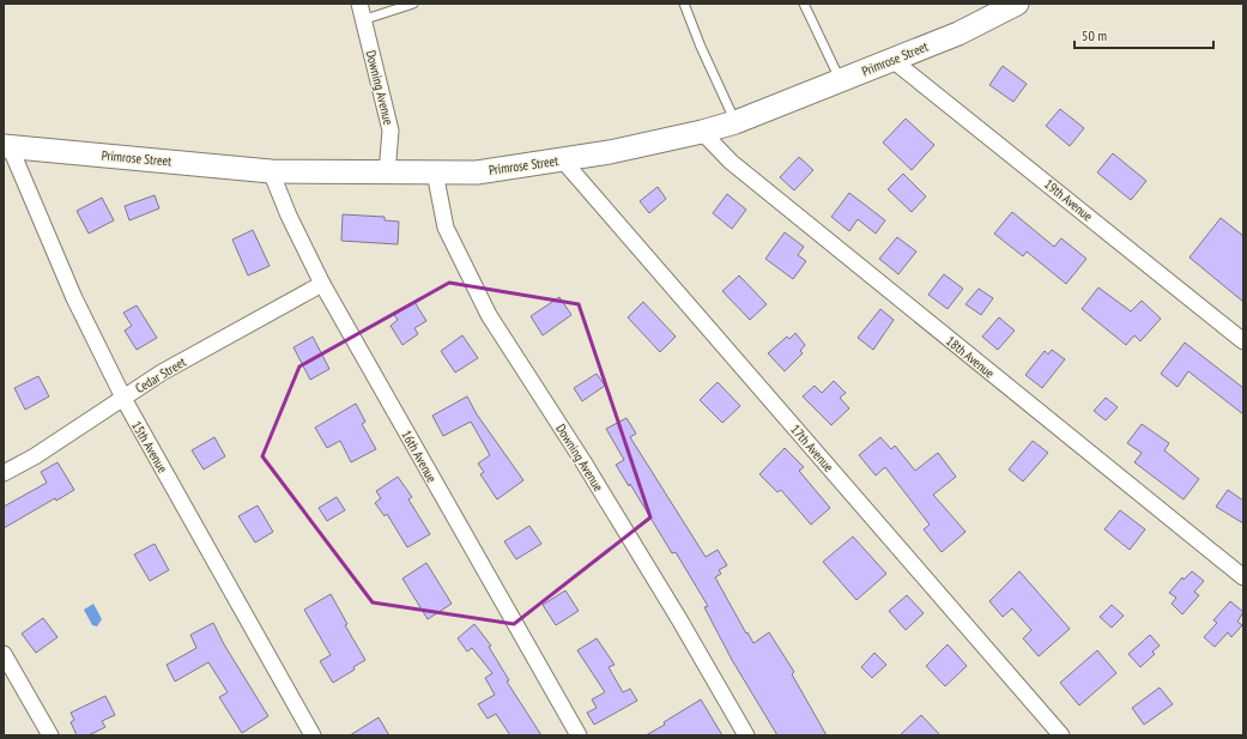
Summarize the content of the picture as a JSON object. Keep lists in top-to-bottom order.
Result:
{
  "streets": {
    "main road": ["Primrose Street"],
    "street": [
      "Downing Avenue",
      "19th Avenue",
      "18th Avenue",
      "Cedar Street",
      "15th Avenue",
      "17th Avenue",
      "16th Avenue"
    ]
  },
  "crossings": [
    ["Primrose Street", "Downing Avenue"],
    ["Primrose Street", "19th Avenue"],
    ["Primrose Street", "18th Avenue"],
    ["Primrose Street", "15th Avenue"],
    ["Primrose Street", "17th Avenue"],
    ["Primrose Street", "16th Avenue"],
    ["Cedar Street", "15th Avenue"],
    ["Cedar Street", "16th Avenue"]
  ],
  "scale_bar": "50 m"
}
